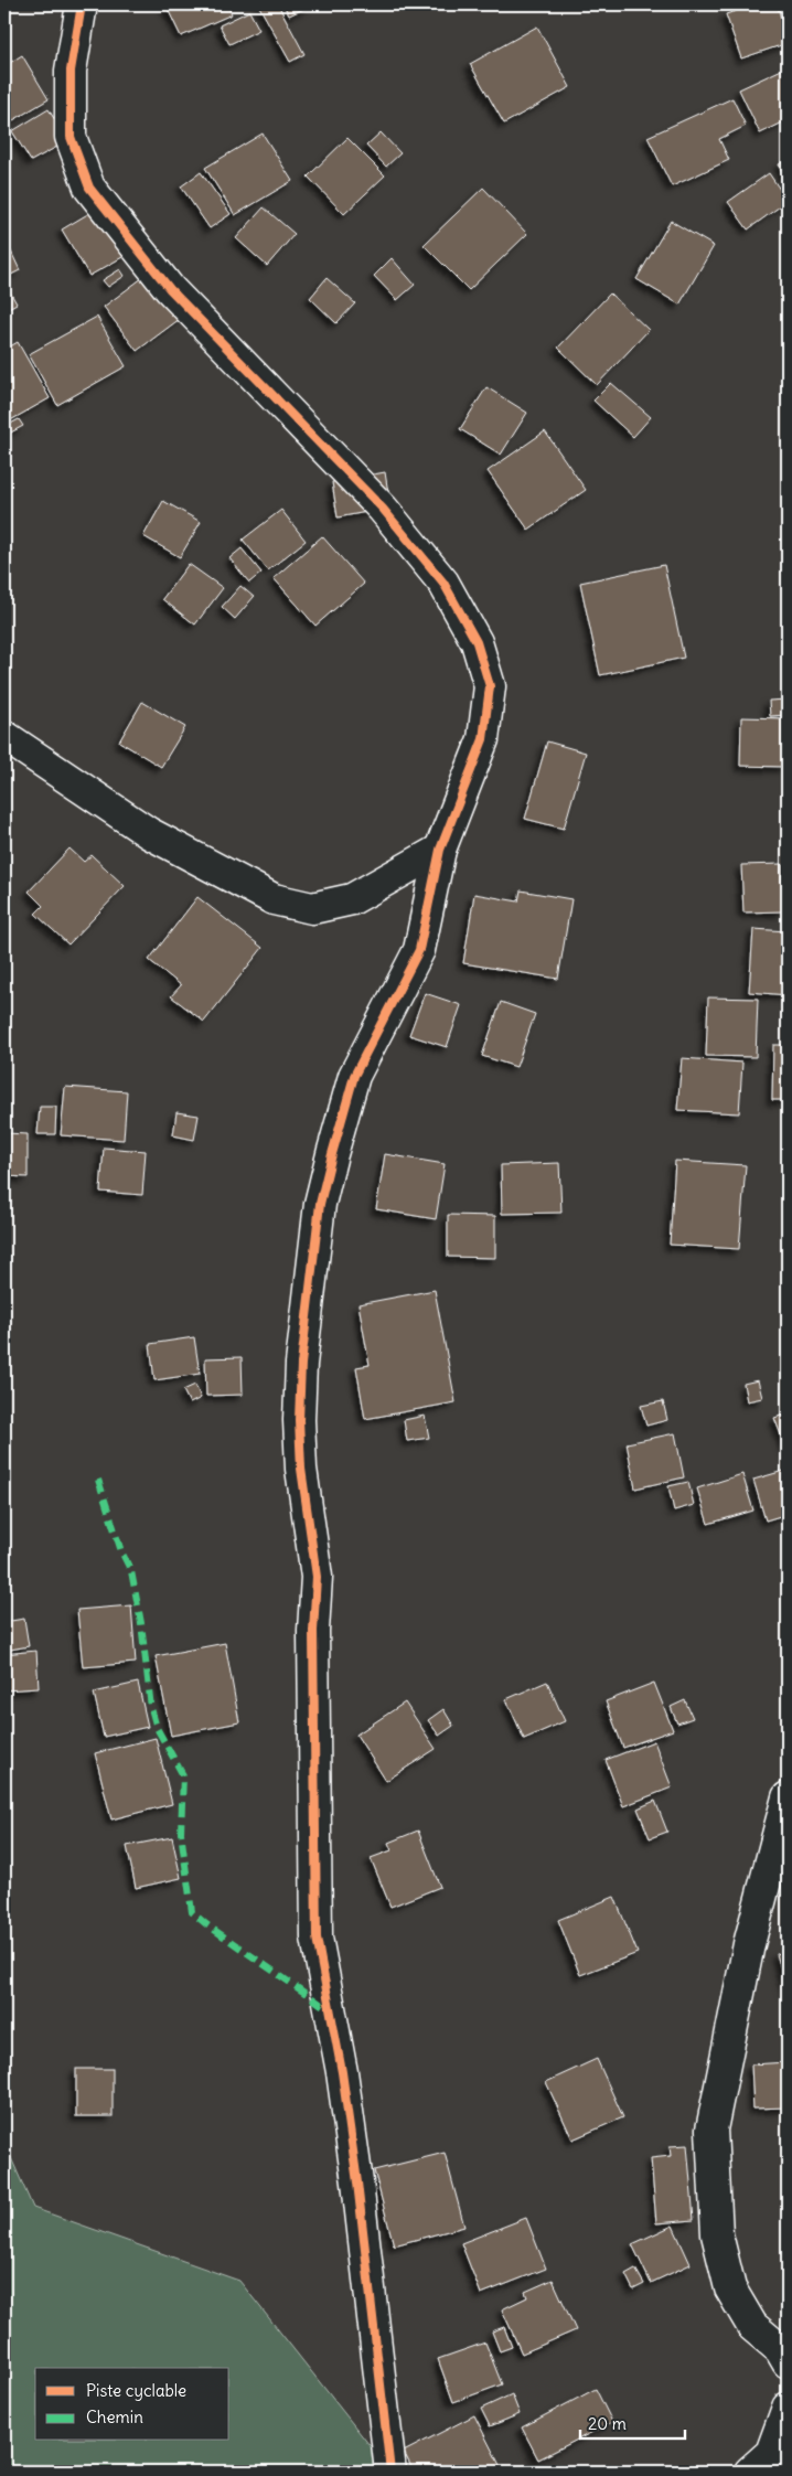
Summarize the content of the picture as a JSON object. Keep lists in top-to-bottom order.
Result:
{
  "legend": ["Piste cyclable", "Chemin"],
  "scale_bar": "20 m"
}
